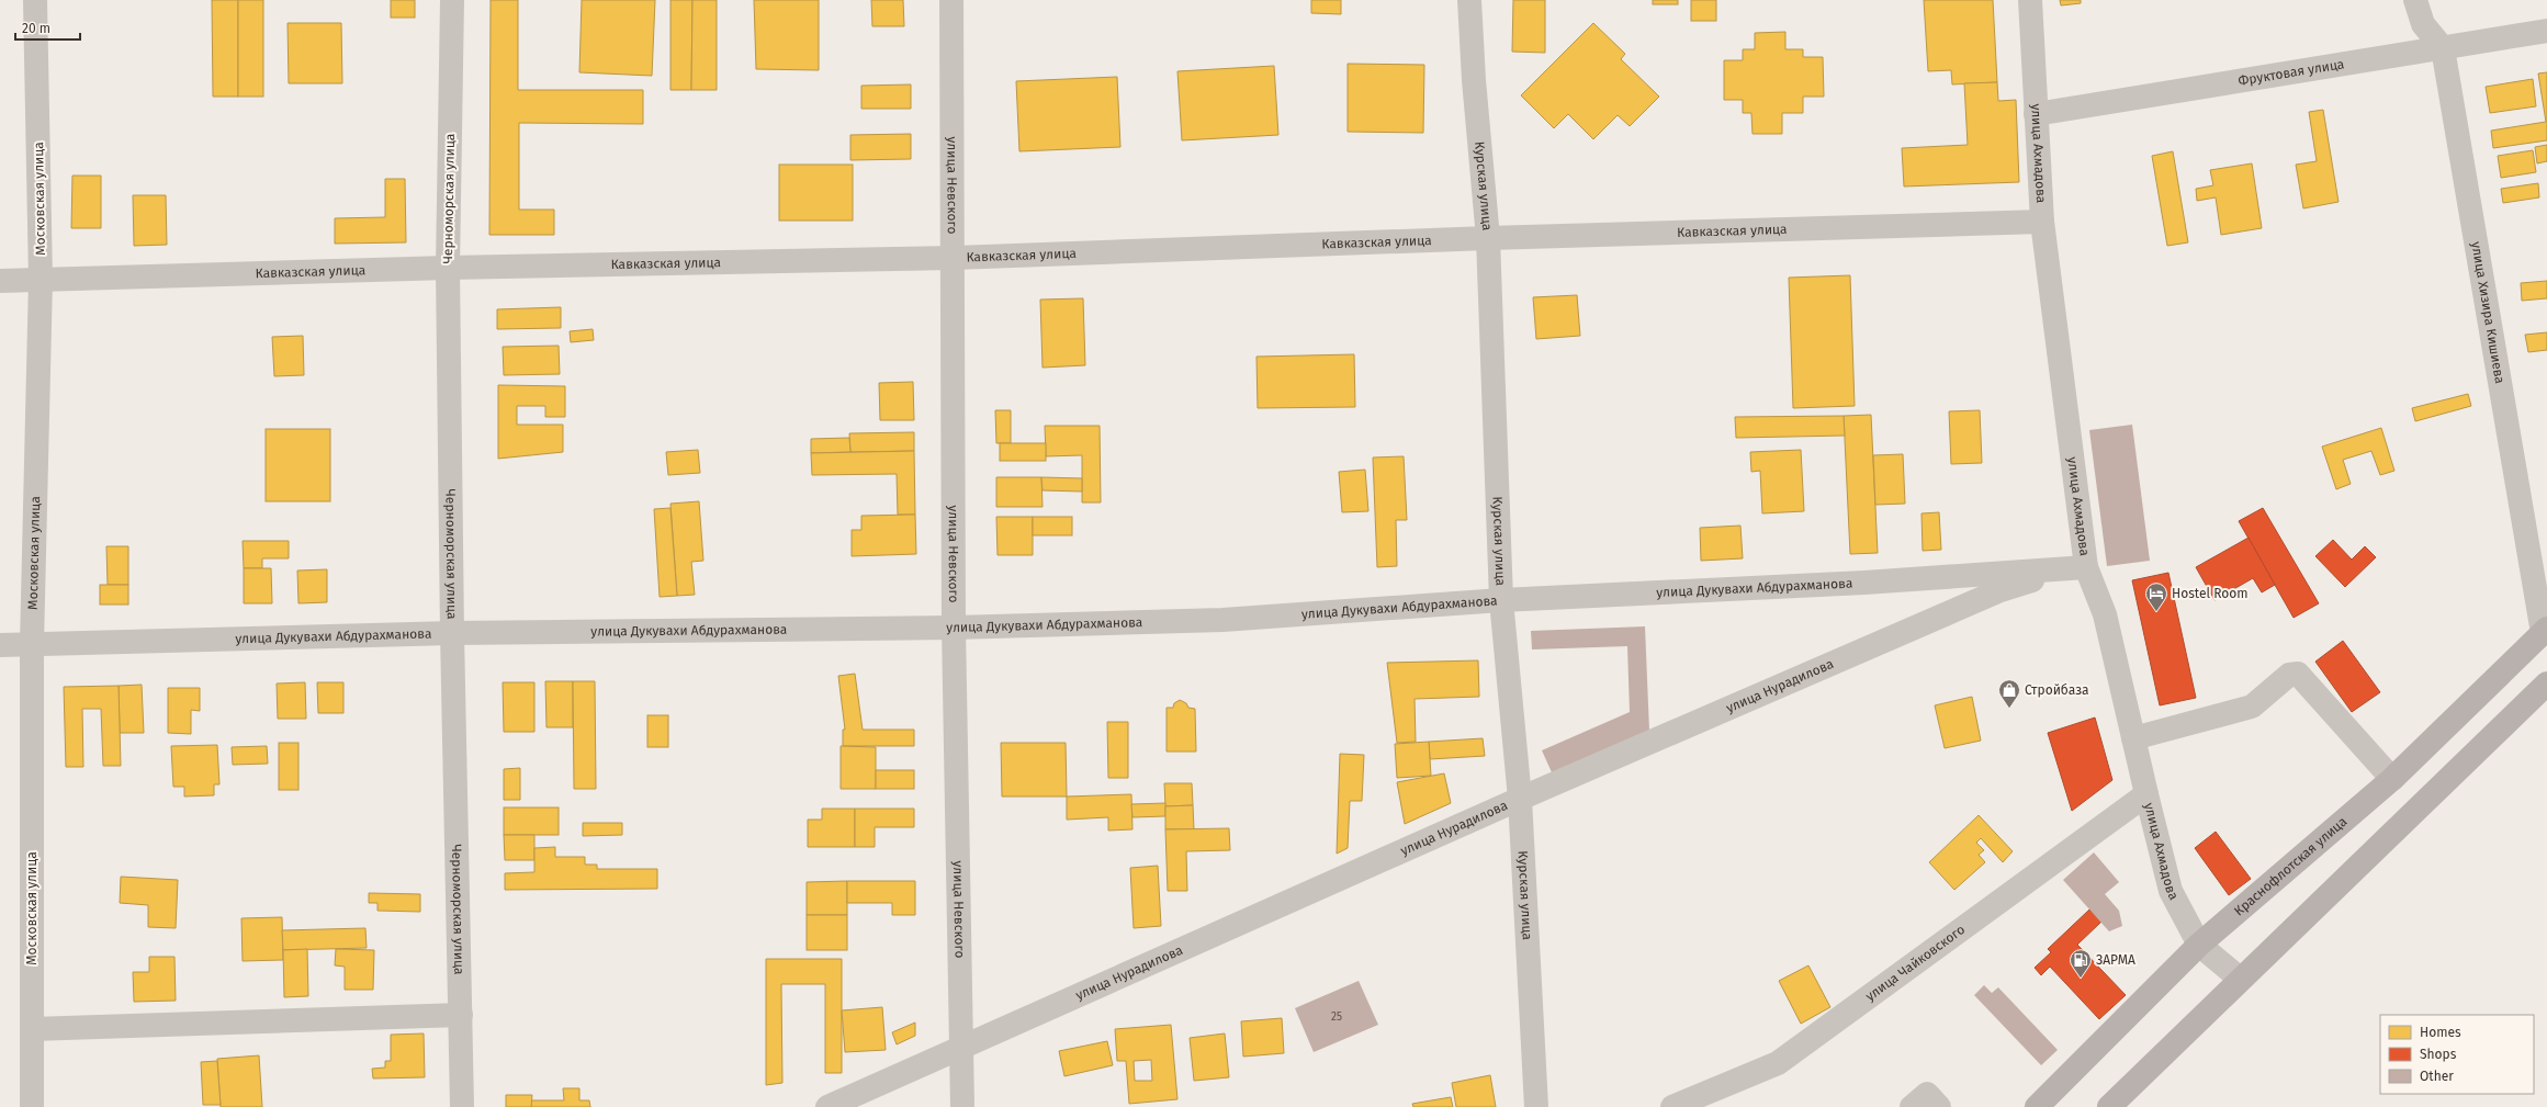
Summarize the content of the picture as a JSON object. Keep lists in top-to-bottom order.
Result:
{
  "streets": {
    "main road": ["Краснофлотская улица"],
    "street": [
      "Фруктовая улица",
      "улица Ахмадова",
      "улица Невского",
      "Курская улица",
      "Московская улица",
      "Черноморская улица",
      "Кавказская улица",
      "улица Хизира Кишиева",
      "улица Дукувахи Абдурахманова",
      "улица Нурадилова",
      "улица Чайковского"
    ]
  },
  "crossings": [
    ["Фруктовая улица", "улица Ахмадова"],
    ["Фруктовая улица", "улица Хизира Кишиева"],
    ["улица Ахмадова", "Кавказская улица"],
    ["улица Ахмадова", "улица Дукувахи Абдурахманова"],
    ["улица Ахмадова", "улица Нурадилова"],
    ["улица Ахмадова", "Краснофлотская улица"],
    ["улица Ахмадова", "улица Чайковского"],
    ["улица Невского", "Кавказская улица"],
    ["улица Невского", "улица Дукувахи Абдурахманова"],
    ["улица Невского", "улица Нурадилова"],
    ["Курская улица", "Кавказская улица"],
    ["Курская улица", "улица Дукувахи Абдурахманова"],
    ["Курская улица", "улица Нурадилова"],
    ["Московская улица", "Кавказская улица"],
    ["Московская улица", "улица Дукувахи Абдурахманова"],
    ["Черноморская улица", "Кавказская улица"],
    ["Черноморская улица", "улица Дукувахи Абдурахманова"],
    ["улица Хизира Кишиева", "Краснофлотская улица"],
    ["улица Дукувахи Абдурахманова", "улица Нурадилова"]
  ],
  "places": {
    "hotel": ["Hostel Room"],
    "shop": ["Стройбаза"],
    "fuel station": ["ЗАРМА"]
  },
  "house_numbers": ["25"],
  "legend": ["Homes", "Shops", "Other"],
  "scale_bar": "20 m"
}
